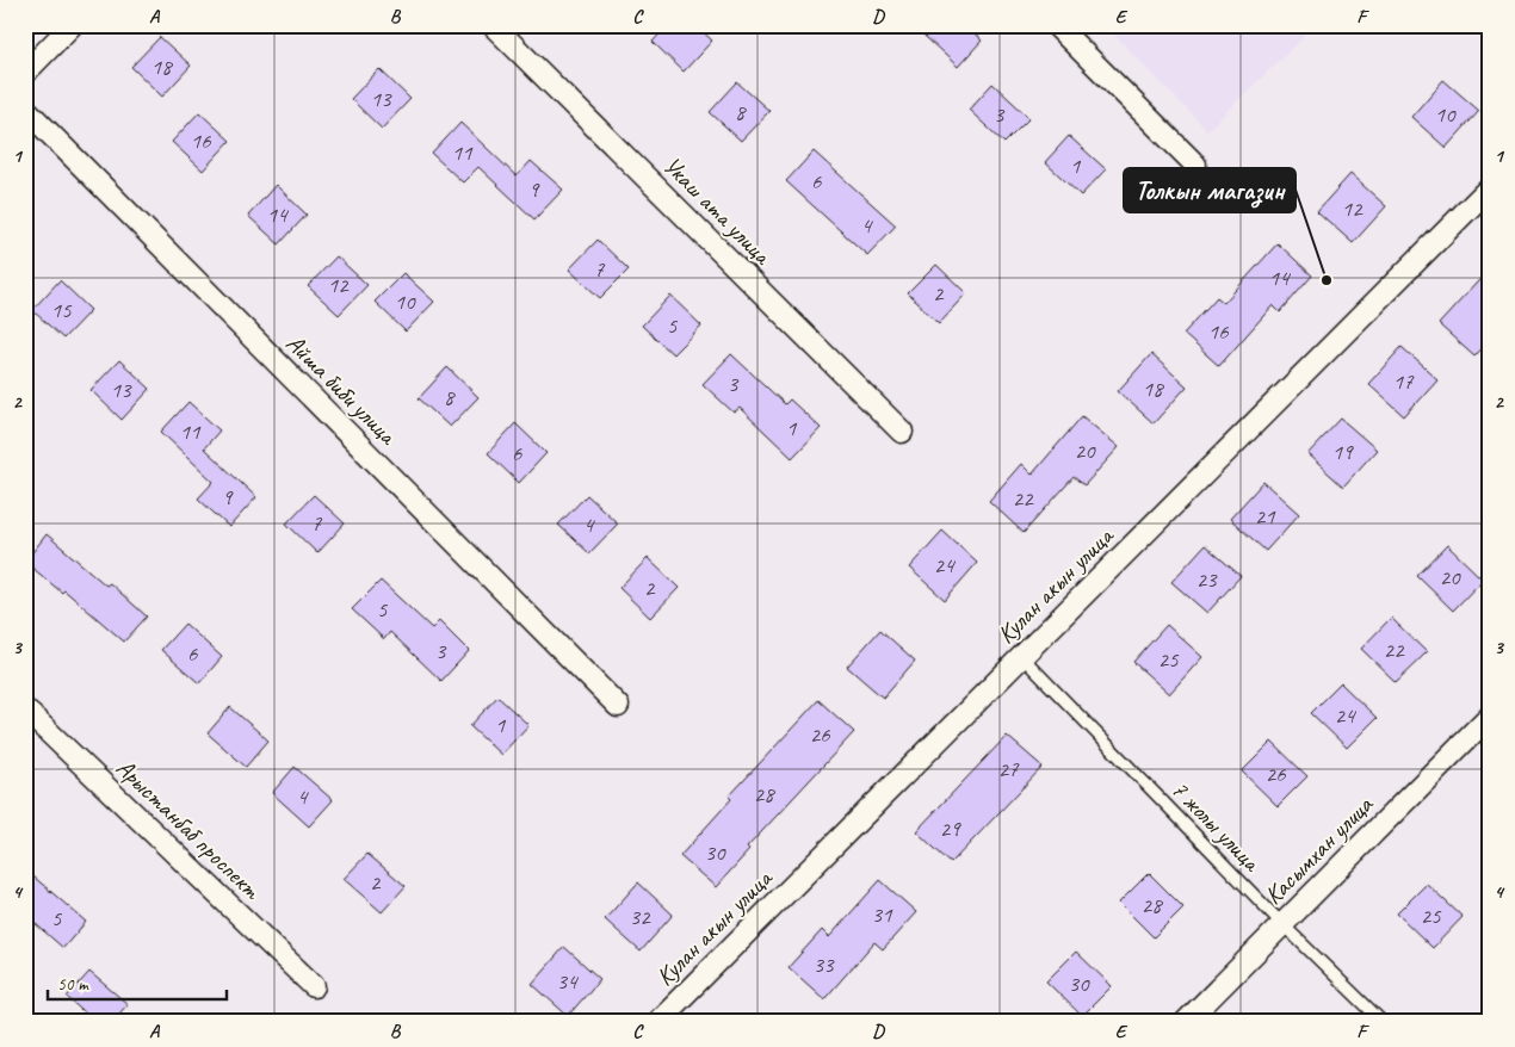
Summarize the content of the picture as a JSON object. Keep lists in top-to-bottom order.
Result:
{
  "streets": {
    "street": [
      "Укаш ата улица",
      "Айша биби улица",
      "Кулан акын улица",
      "Арыстанбаб проспект",
      "Касымхан улица"
    ],
    "lane": ["7 жолы улица"]
  },
  "crossings": [
    ["Кулан акын улица", "7 жолы улица"],
    ["7 жолы улица", "Касымхан улица"]
  ],
  "places": ["Толкын магазин"],
  "house_numbers": [
    "18",
    "13",
    "8",
    "3",
    "10",
    "16",
    "11",
    "1",
    "6",
    "9",
    "12",
    "14",
    "4",
    "7",
    "14",
    "12",
    "2",
    "10",
    "15",
    "5",
    "16",
    "17",
    "3",
    "18",
    "13",
    "8",
    "1",
    "11",
    "20",
    "19",
    "6",
    "9",
    "22",
    "21",
    "7",
    "4",
    "24",
    "20",
    "23",
    "2",
    "5",
    "22",
    "3",
    "6",
    "25",
    "24",
    "1",
    "26",
    "27",
    "26",
    "28",
    "4",
    "29",
    "30",
    "2",
    "28",
    "31",
    "25",
    "32",
    "5",
    "33",
    "34",
    "30"
  ],
  "scale_bar": "50 m",
  "grid": {
    "columns": [
      "A",
      "B",
      "C",
      "D",
      "E",
      "F"
    ],
    "rows": [
      "1",
      "2",
      "3",
      "4"
    ]
  }
}
